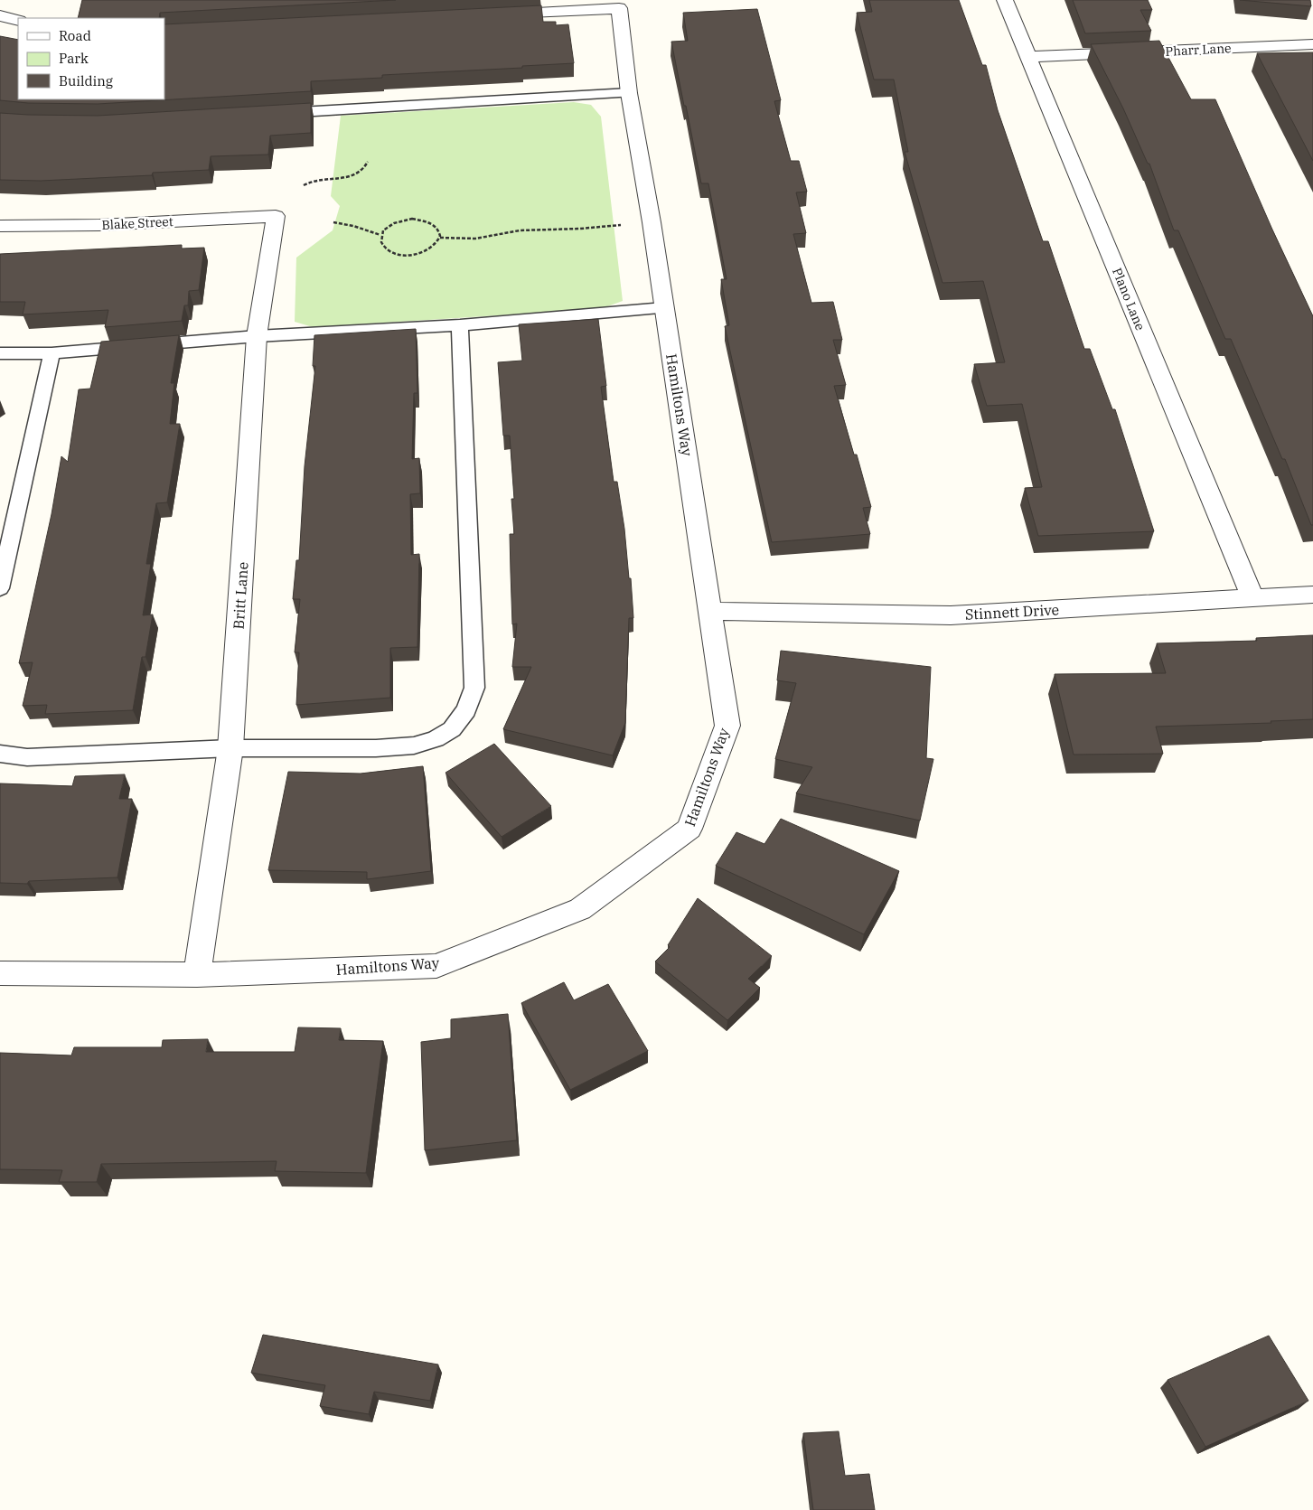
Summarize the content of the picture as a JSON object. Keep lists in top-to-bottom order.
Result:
{
  "streets": {
    "street": [
      "Pharr Lane",
      "Blake Street",
      "Plano Lane",
      "Hamiltons Way",
      "Britt Lane",
      "Stinnett Drive"
    ]
  },
  "crossings": [
    ["Pharr Lane", "Plano Lane"],
    ["Blake Street", "Britt Lane"],
    ["Plano Lane", "Stinnett Drive"],
    ["Hamiltons Way", "Britt Lane"],
    ["Hamiltons Way", "Stinnett Drive"]
  ],
  "legend": ["Road", "Park", "Building"]
}
